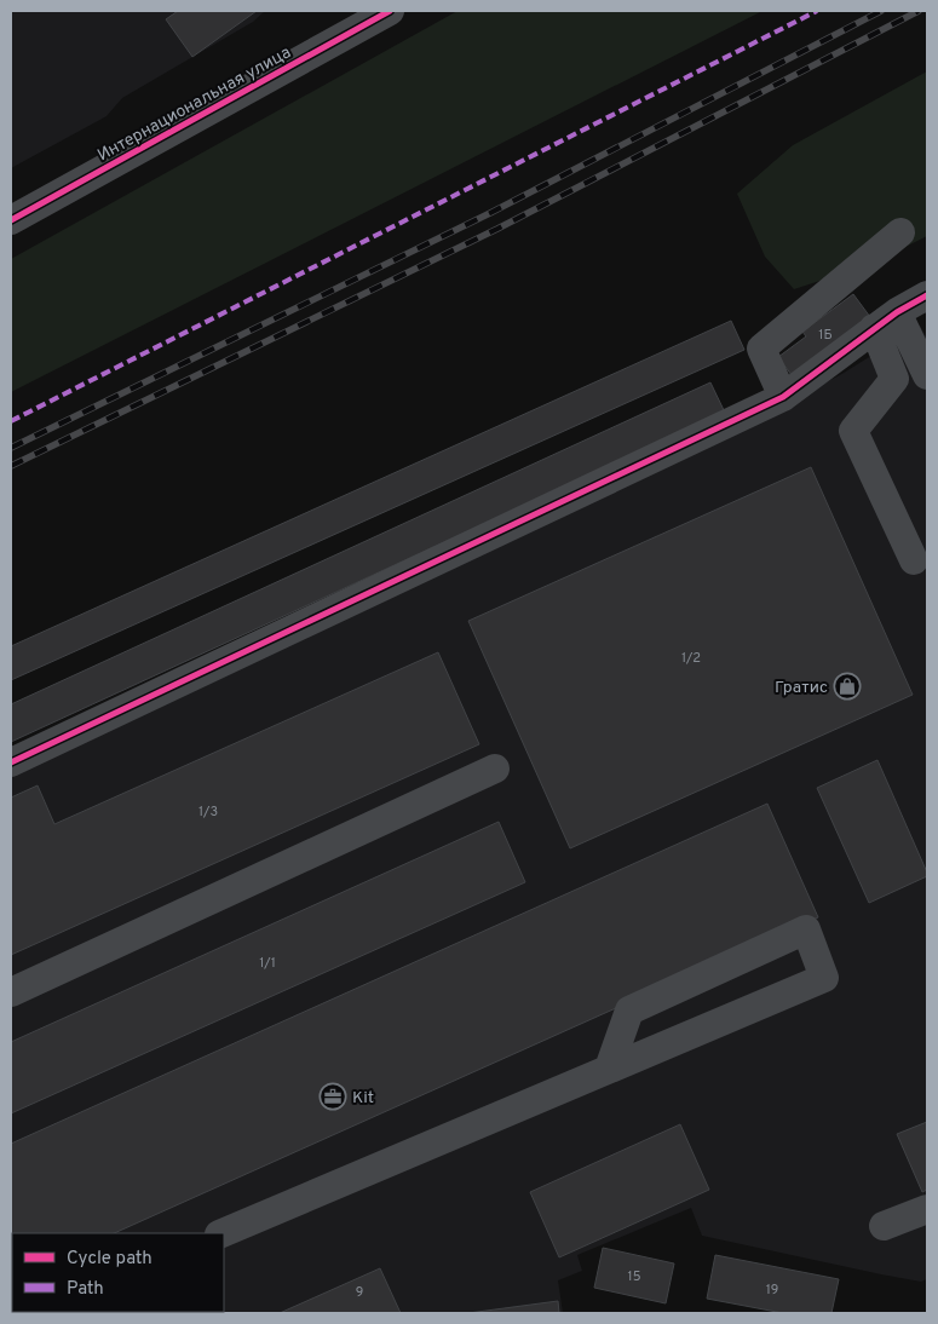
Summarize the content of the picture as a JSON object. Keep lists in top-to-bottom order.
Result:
{
  "streets": {
    "street": ["Интернациональная улица"]
  },
  "places": {
    "shop": ["Гратис"],
    "office": ["Kit"]
  },
  "house_numbers": [
    "1Б",
    "1/2",
    "1/3",
    "1/1",
    "15",
    "19",
    "9"
  ],
  "legend": ["Cycle path", "Path"]
}
